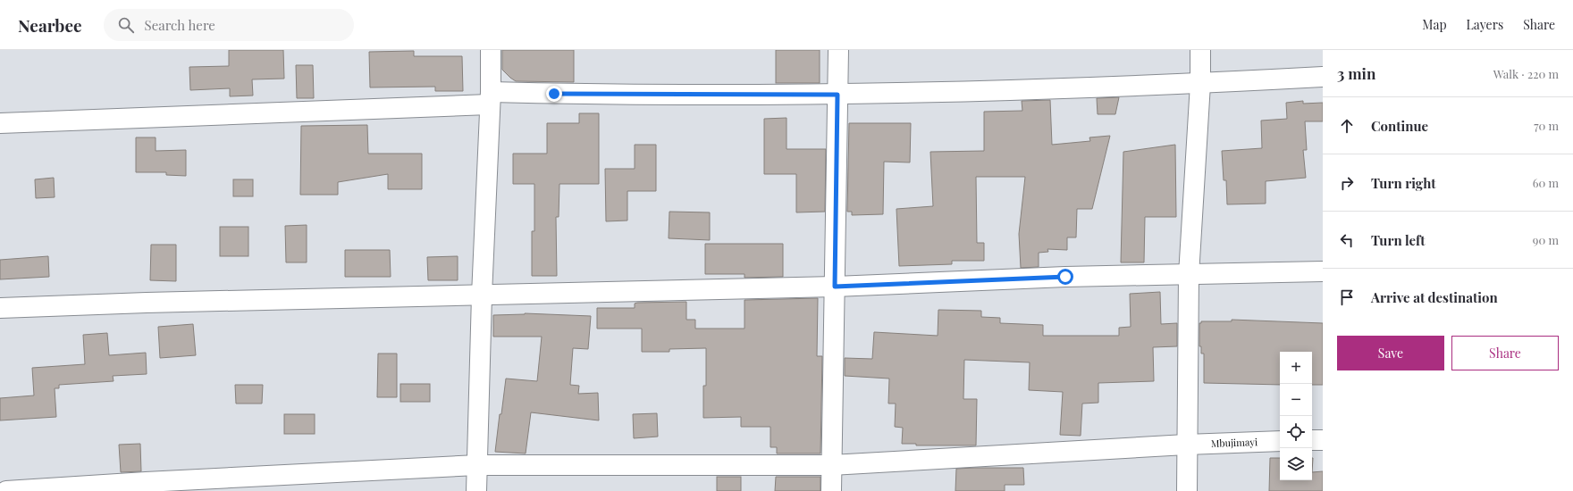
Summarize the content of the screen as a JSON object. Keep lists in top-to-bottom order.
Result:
{
  "streets": {
    "street": ["Mbujimayi"]
  },
  "page": {
    "header": "Nearbee",
    "search": "Search here",
    "nav": ["Map", "Layers", "Share"],
    "heading": ["3 min", "Walk · 220 m"],
    "list": [
      ["Continue", "70 m"],
      ["Turn right", "60 m"],
      ["Turn left", "90 m"],
      "Arrive at destination"
    ],
    "buttons": ["Save", "Share"],
    "map_buttons": ["+", "−"]
  }
}
